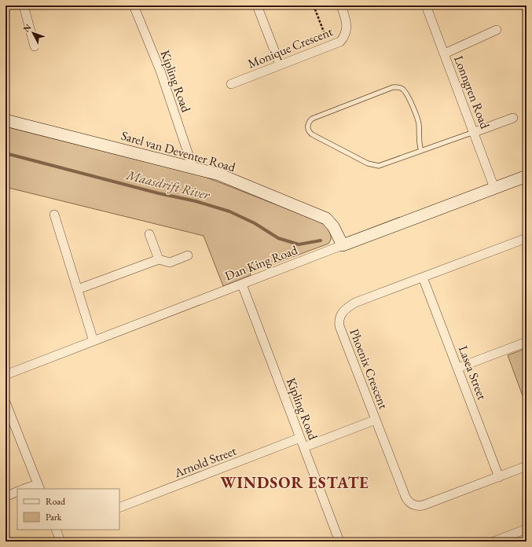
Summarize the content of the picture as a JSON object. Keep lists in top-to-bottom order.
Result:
{
  "streets": {
    "street": [
      "Monique Crescent",
      "Kipling Road",
      "Lonngren Road",
      "Sarel van Deventer Road",
      "Dan King Road",
      "Phoenix Crescent",
      "Lasea Street",
      "Arnold Street"
    ]
  },
  "crossings": [
    ["Kipling Road", "Sarel van Deventer Road"],
    ["Kipling Road", "Dan King Road"],
    ["Kipling Road", "Arnold Street"],
    ["Lonngren Road", "Dan King Road"],
    ["Sarel van Deventer Road", "Dan King Road"],
    ["Phoenix Crescent", "Lasea Street"]
  ],
  "districts": ["WINDSOR ESTATE"],
  "water": ["Maasdrift River"],
  "legend": ["Road", "Park"],
  "north": "top left"
}
